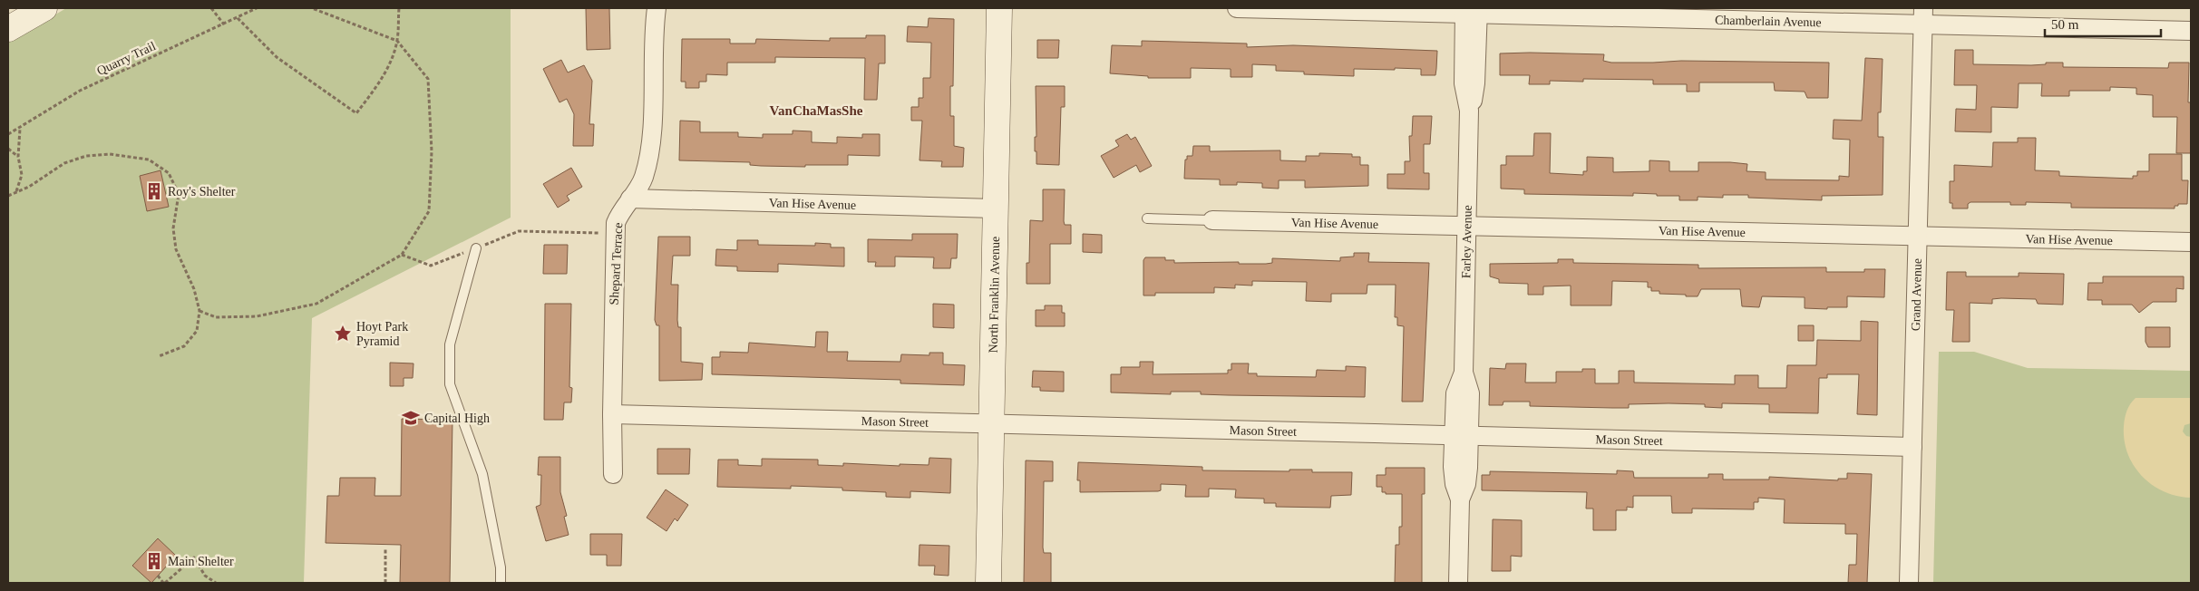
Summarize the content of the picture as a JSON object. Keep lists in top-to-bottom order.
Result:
{
  "streets": {
    "street": [
      "Chamberlain Avenue",
      "Van Hise Avenue",
      "Farley Avenue",
      "Shepard Terrace",
      "North Franklin Avenue",
      "Grand Avenue",
      "Mason Street"
    ],
    "path": ["Quarry Trail"]
  },
  "crossings": [
    ["Chamberlain Avenue", "Farley Avenue"],
    ["Chamberlain Avenue", "Grand Avenue"],
    ["Van Hise Avenue", "Farley Avenue"],
    ["Van Hise Avenue", "Shepard Terrace"],
    ["Van Hise Avenue", "North Franklin Avenue"],
    ["Van Hise Avenue", "Grand Avenue"],
    ["Farley Avenue", "Mason Street"],
    ["Shepard Terrace", "Mason Street"],
    ["North Franklin Avenue", "Mason Street"],
    ["Grand Avenue", "Mason Street"]
  ],
  "districts": ["VanChaMasShe"],
  "places": {
    "building": ["Roy's Shelter", "Main Shelter"],
    "place": ["Hoyt Park Pyramid"],
    "school or university": ["Capital High"]
  },
  "scale_bar": "50 m"
}
